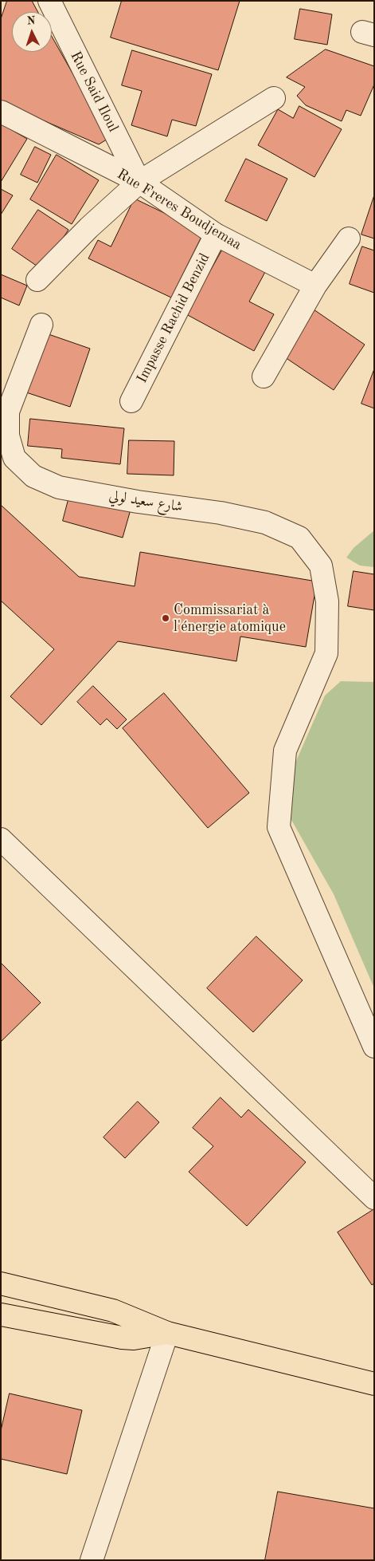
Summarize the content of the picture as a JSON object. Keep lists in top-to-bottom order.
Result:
{
  "streets": {
    "street": [
      "Rue Said Iloul",
      "Rue Freres Boudjemaa",
      "Impasse Rachid Benzid",
      "شارع سعيد لولي"
    ]
  },
  "crossings": [
    ["Rue Said Iloul", "Rue Freres Boudjemaa"],
    ["Rue Freres Boudjemaa", "Impasse Rachid Benzid"]
  ],
  "places": ["Commissariat à l'énergie atomique"],
  "north": "top"
}
